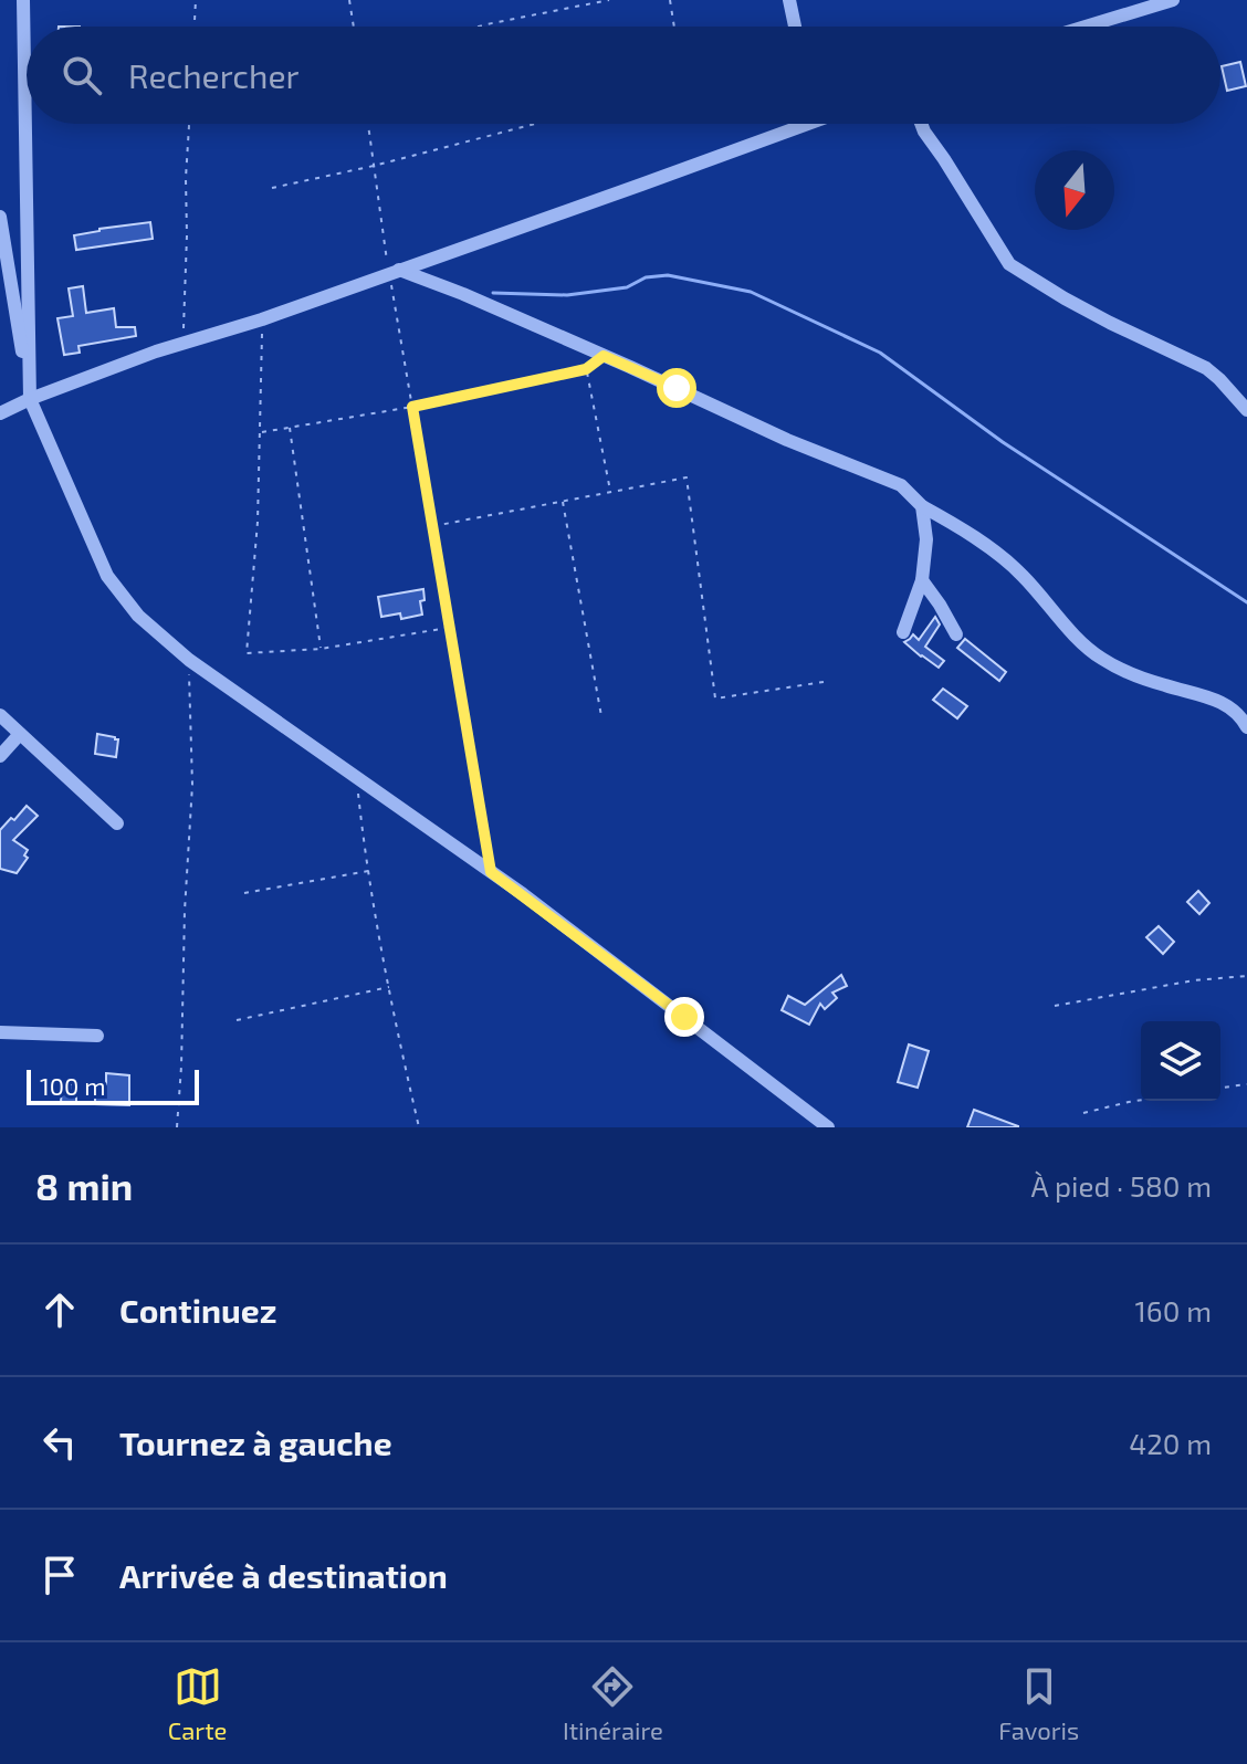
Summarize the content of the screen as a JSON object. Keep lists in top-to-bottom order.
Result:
{
  "scale_bar": "100 m",
  "north": "bottom",
  "page": {
    "search": "Rechercher",
    "scale": "100 m",
    "heading": ["8 min", "À pied · 580 m"],
    "list": [
      ["Continuez", "160 m"],
      ["Tournez à gauche", "420 m"],
      "Arrivée à destination"
    ],
    "nav": ["Carte", "Itinéraire", "Favoris"]
  }
}
